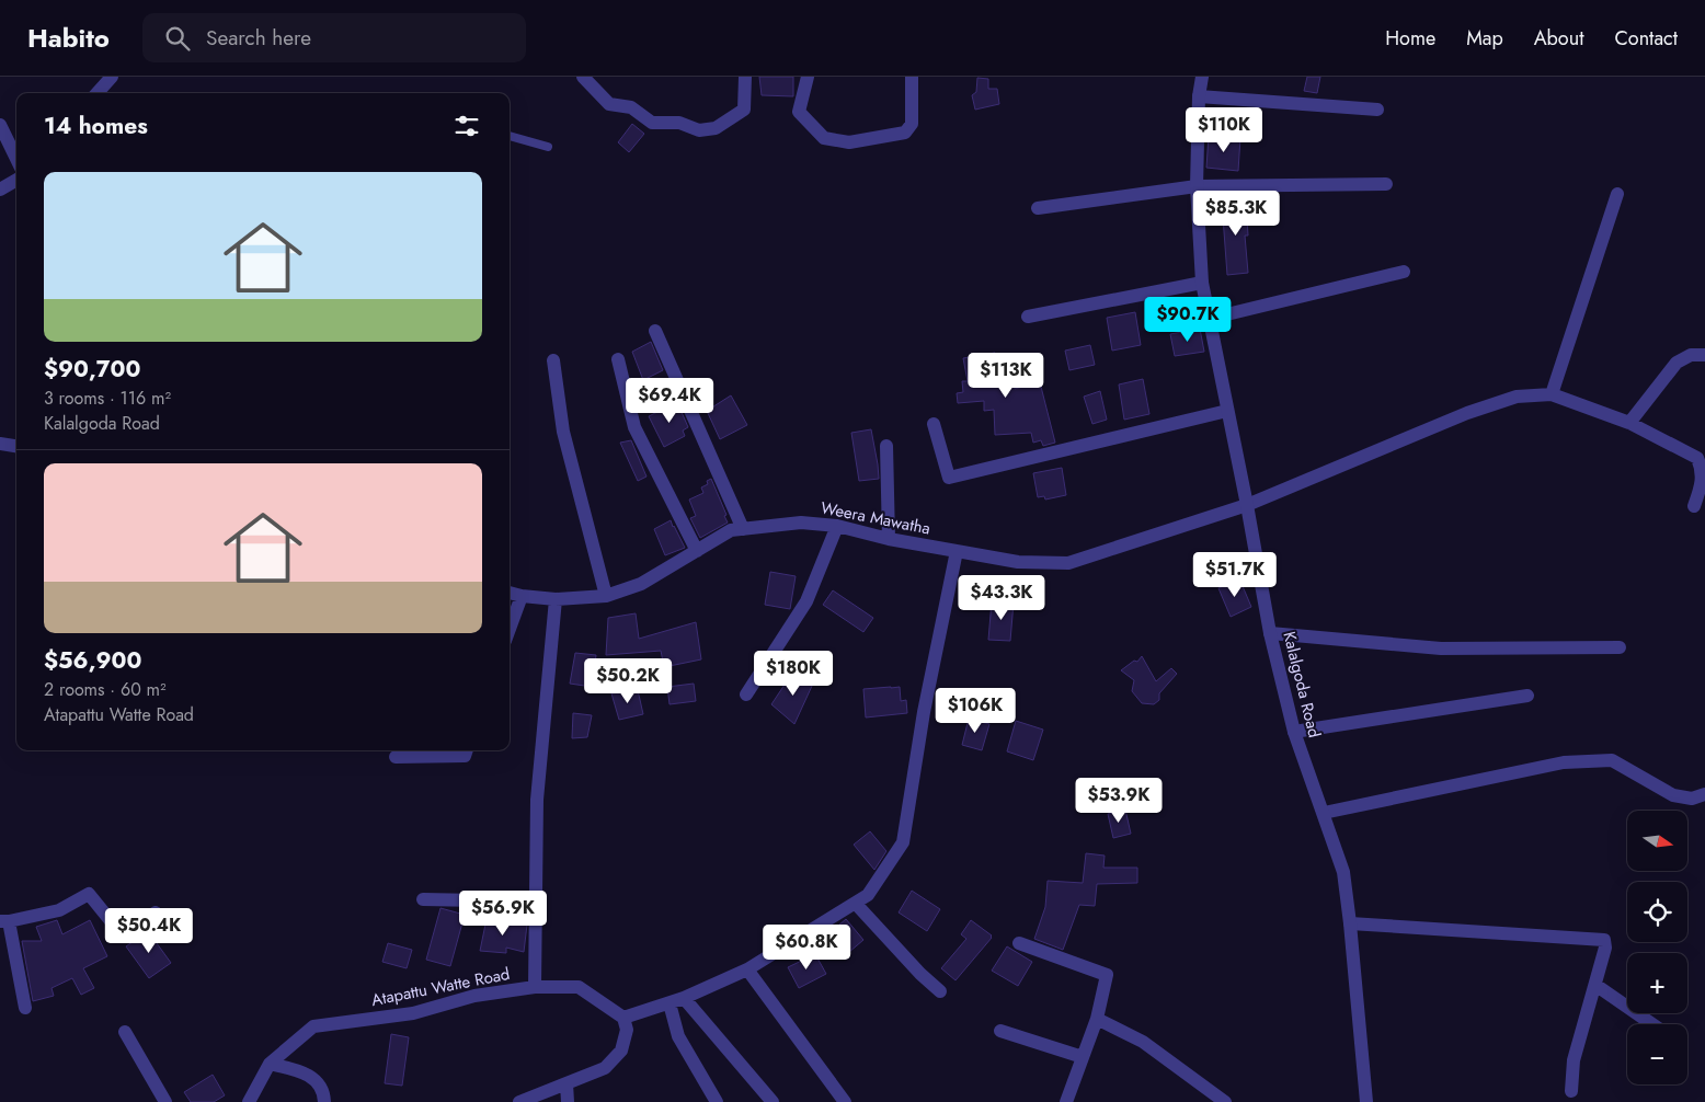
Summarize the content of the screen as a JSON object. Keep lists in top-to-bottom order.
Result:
{
  "streets": {
    "street": ["Weera Mawatha", "Kalalgoda Road", "Atapattu Watte Road"]
  },
  "crossings": [
    ["Weera Mawatha", "Kalalgoda Road"]
  ],
  "north": "right",
  "page": {
    "header": "Habito",
    "search": "Search here",
    "nav": [
      "Home",
      "Map",
      "About",
      "Contact"
    ],
    "heading": "14 homes",
    "price": [
      "$110K",
      "$85.3K",
      "$90.7K",
      "$113K",
      "$69.4K",
      "$51.7K",
      "$43.3K",
      "$180K",
      "$50.2K",
      "$106K",
      "$53.9K",
      "$56.9K",
      "$50.4K",
      "$60.8K"
    ],
    "list": [
      {
        "name": "$90,700",
        "note": "3 rooms · 116 m² · Kalalgoda Road"
      },
      {
        "name": "$56,900",
        "note": "2 rooms · 60 m² · Atapattu Watte Road"
      }
    ],
    "map_buttons": ["+", "−"]
  }
}
